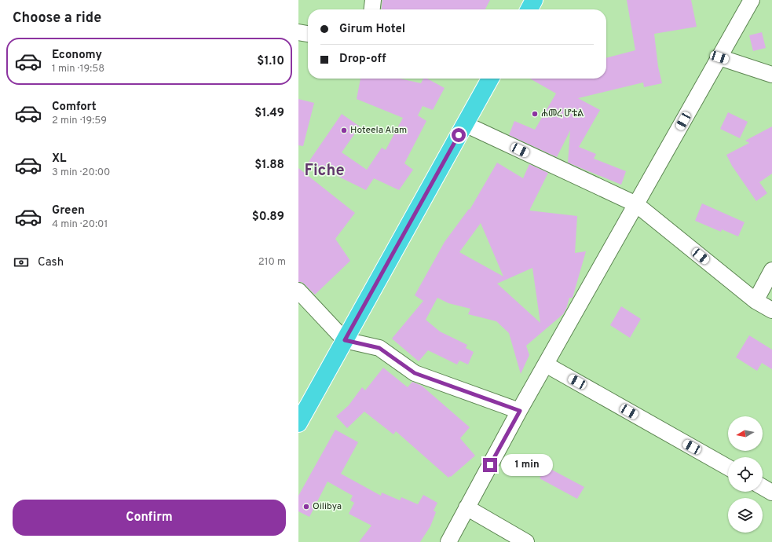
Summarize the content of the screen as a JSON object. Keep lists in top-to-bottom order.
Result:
{
  "districts": ["Fiche"],
  "places": ["ሐመረ ሆቴል", "Hoteela Alam", "Oilibya"],
  "north": "left",
  "page": {
    "heading": "Choose a ride",
    "banner": ["Girum Hotel", "Drop-off"],
    "list": [
      {
        "name": "Economy",
        "note": "1 min · 19:58",
        "value": "$1.10"
      },
      {
        "name": "Comfort",
        "note": "2 min · 19:59",
        "value": "$1.49"
      },
      {
        "name": "XL",
        "note": "3 min · 20:00",
        "value": "$1.88"
      },
      {
        "name": "Green",
        "note": "4 min · 20:01",
        "value": "$0.89"
      }
    ],
    "pay": ["Cash", "210 m"],
    "bubble": "1 min",
    "buttons": "Confirm"
  }
}
